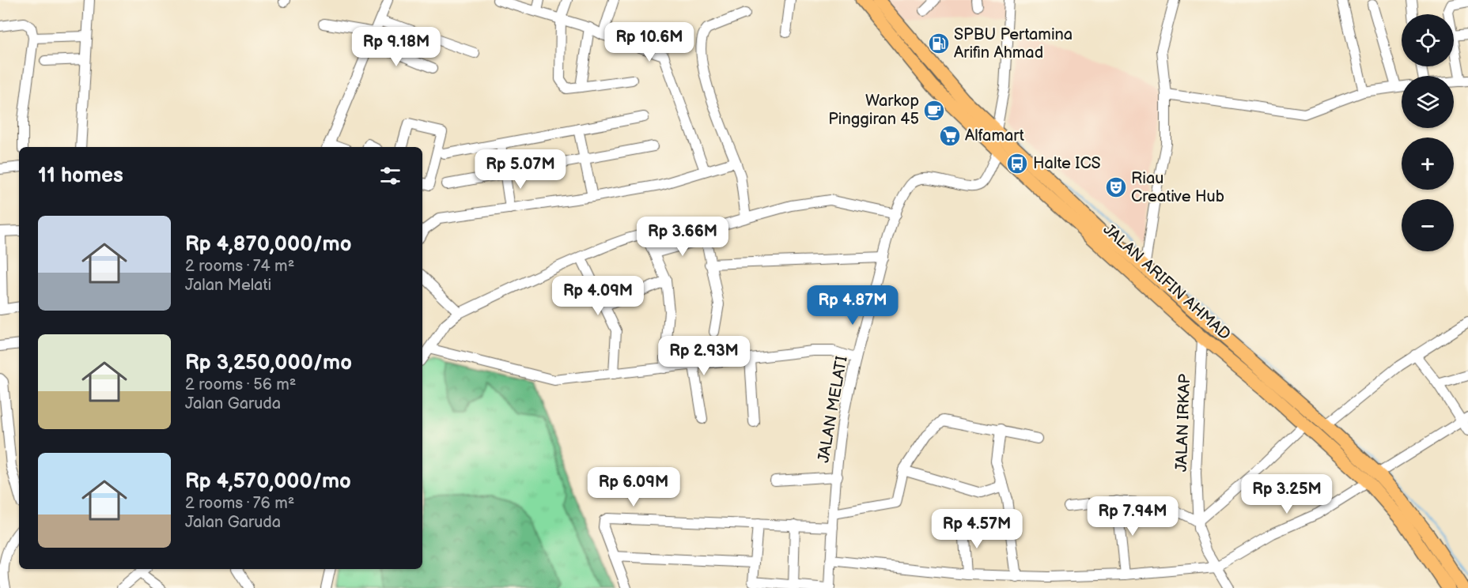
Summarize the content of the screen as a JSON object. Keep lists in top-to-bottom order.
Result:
{
  "streets": {
    "main road": ["JALAN ARIFIN AHMAD"],
    "street": ["JALAN MELATI", "JALAN IRKAP"]
  },
  "crossings": [
    ["JALAN ARIFIN AHMAD", "JALAN MELATI"],
    ["JALAN ARIFIN AHMAD", "JALAN IRKAP"]
  ],
  "places": {
    "fuel station": ["SPBU Pertamina Arifin Ahmad"],
    "cafe": ["Warkop Pinggiran 45"],
    "supermarket": ["Alfamart"],
    "bus stop": ["Halte ICS"],
    "theatre": ["Riau Creative Hub"]
  },
  "page": {
    "map_buttons": ["+", "−"],
    "price": [
      "Rp 10.6M",
      "Rp 9.18M",
      "Rp 5.07M",
      "Rp 3.66M",
      "Rp 4.09M",
      "Rp 4.87M",
      "Rp 2.93M",
      "Rp 6.09M",
      "Rp 3.25M",
      "Rp 7.94M",
      "Rp 4.57M"
    ],
    "heading": "11 homes",
    "list": [
      {
        "name": "Rp 4,870,000/mo",
        "note": "2 rooms · 74 m² · Jalan Melati"
      },
      {
        "name": "Rp 3,250,000/mo",
        "note": "2 rooms · 56 m² · Jalan Garuda"
      },
      {
        "name": "Rp 4,570,000/mo",
        "note": "2 rooms · 76 m² · Jalan Garuda"
      }
    ]
  }
}
